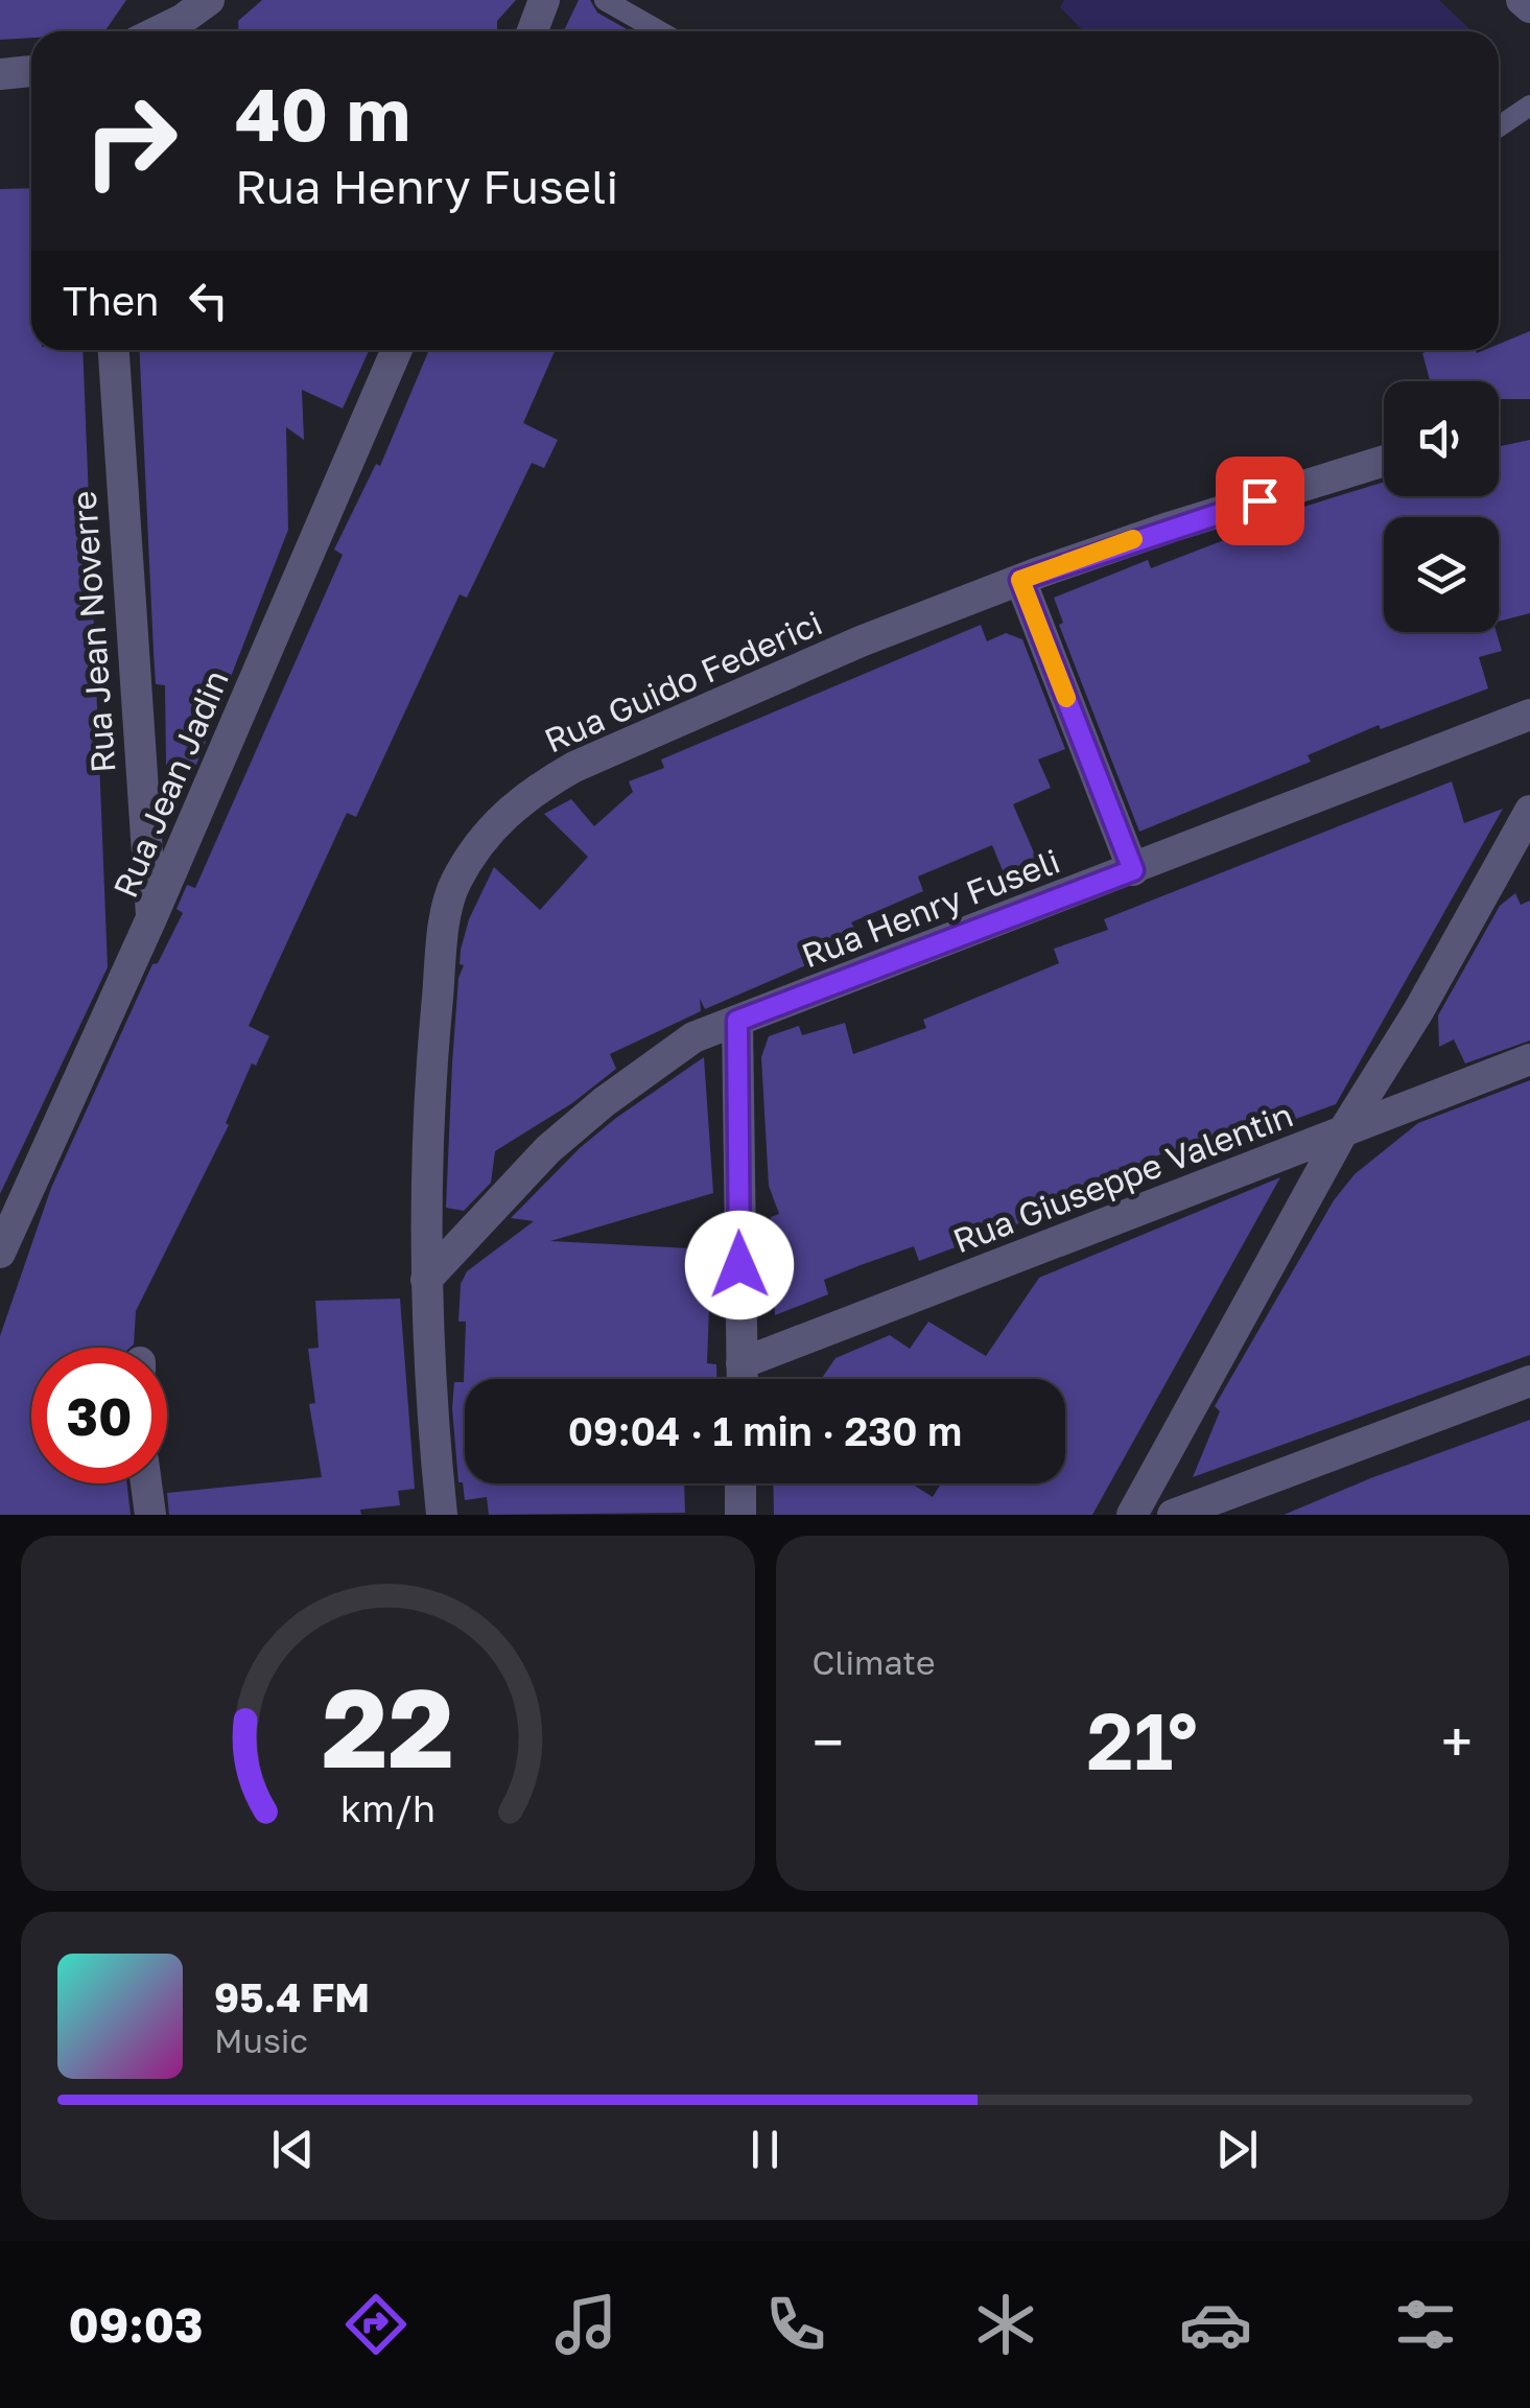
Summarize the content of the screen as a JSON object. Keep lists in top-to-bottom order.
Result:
{
  "streets": {
    "street": [
      "Rua Jean Noverre",
      "Rua Guido Federici",
      "Rua Jean Jadin",
      "Rua Henry Fuseli",
      "Rua Giuseppe Valentin"
    ]
  },
  "crossings": [
    ["Rua Jean Noverre", "Rua Jean Jadin"],
    ["Rua Guido Federici", "Rua Henry Fuseli"]
  ],
  "page": {
    "turn": ["40 m", "Rua Henry Fuseli"],
    "then": "Then",
    "limit": "30",
    "trip": "09:04 · 1 min · 230 m",
    "tile": "Climate",
    "heat": ["−", "21°", "+"],
    "song": ["95.4 FM", "Music"],
    "tabs": "09:03",
    "gauge": ["22", "km/h"]
  }
}
